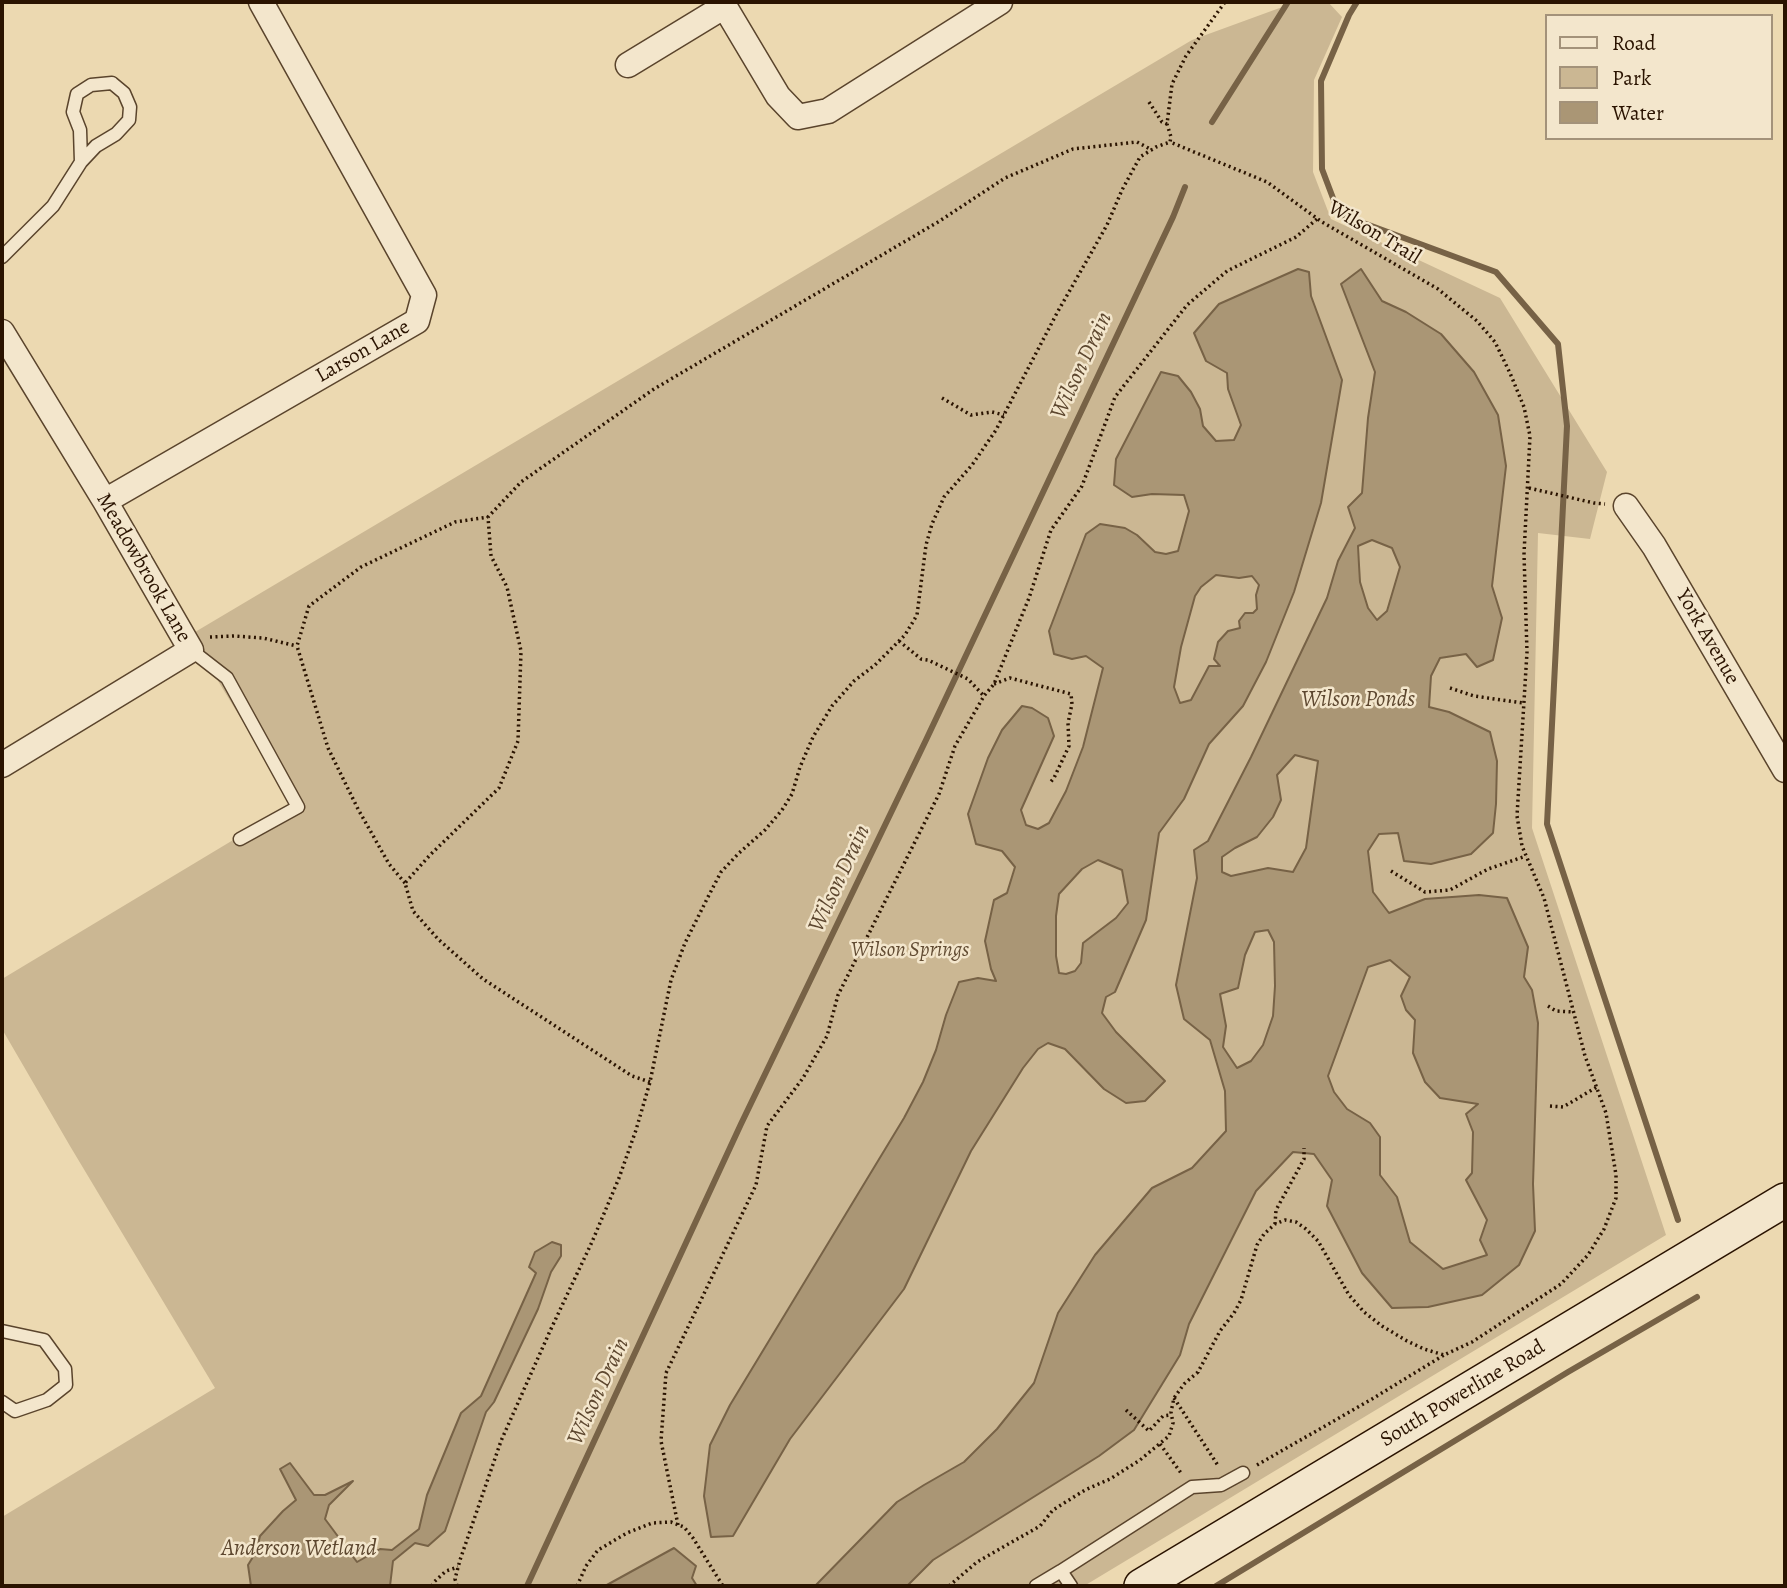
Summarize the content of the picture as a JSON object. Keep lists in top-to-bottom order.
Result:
{
  "streets": {
    "street": [
      "Larson Lane",
      "Meadowbrook Lane",
      "York Avenue",
      "South Powerline Road"
    ],
    "path": ["Wilson Trail"]
  },
  "crossings": [
    ["Larson Lane", "Meadowbrook Lane"]
  ],
  "water": ["Wilson Drain", "Wilson Ponds", "Anderson Wetland"],
  "parks": ["Wilson Springs"],
  "legend": ["Road", "Park", "Water"]
}
